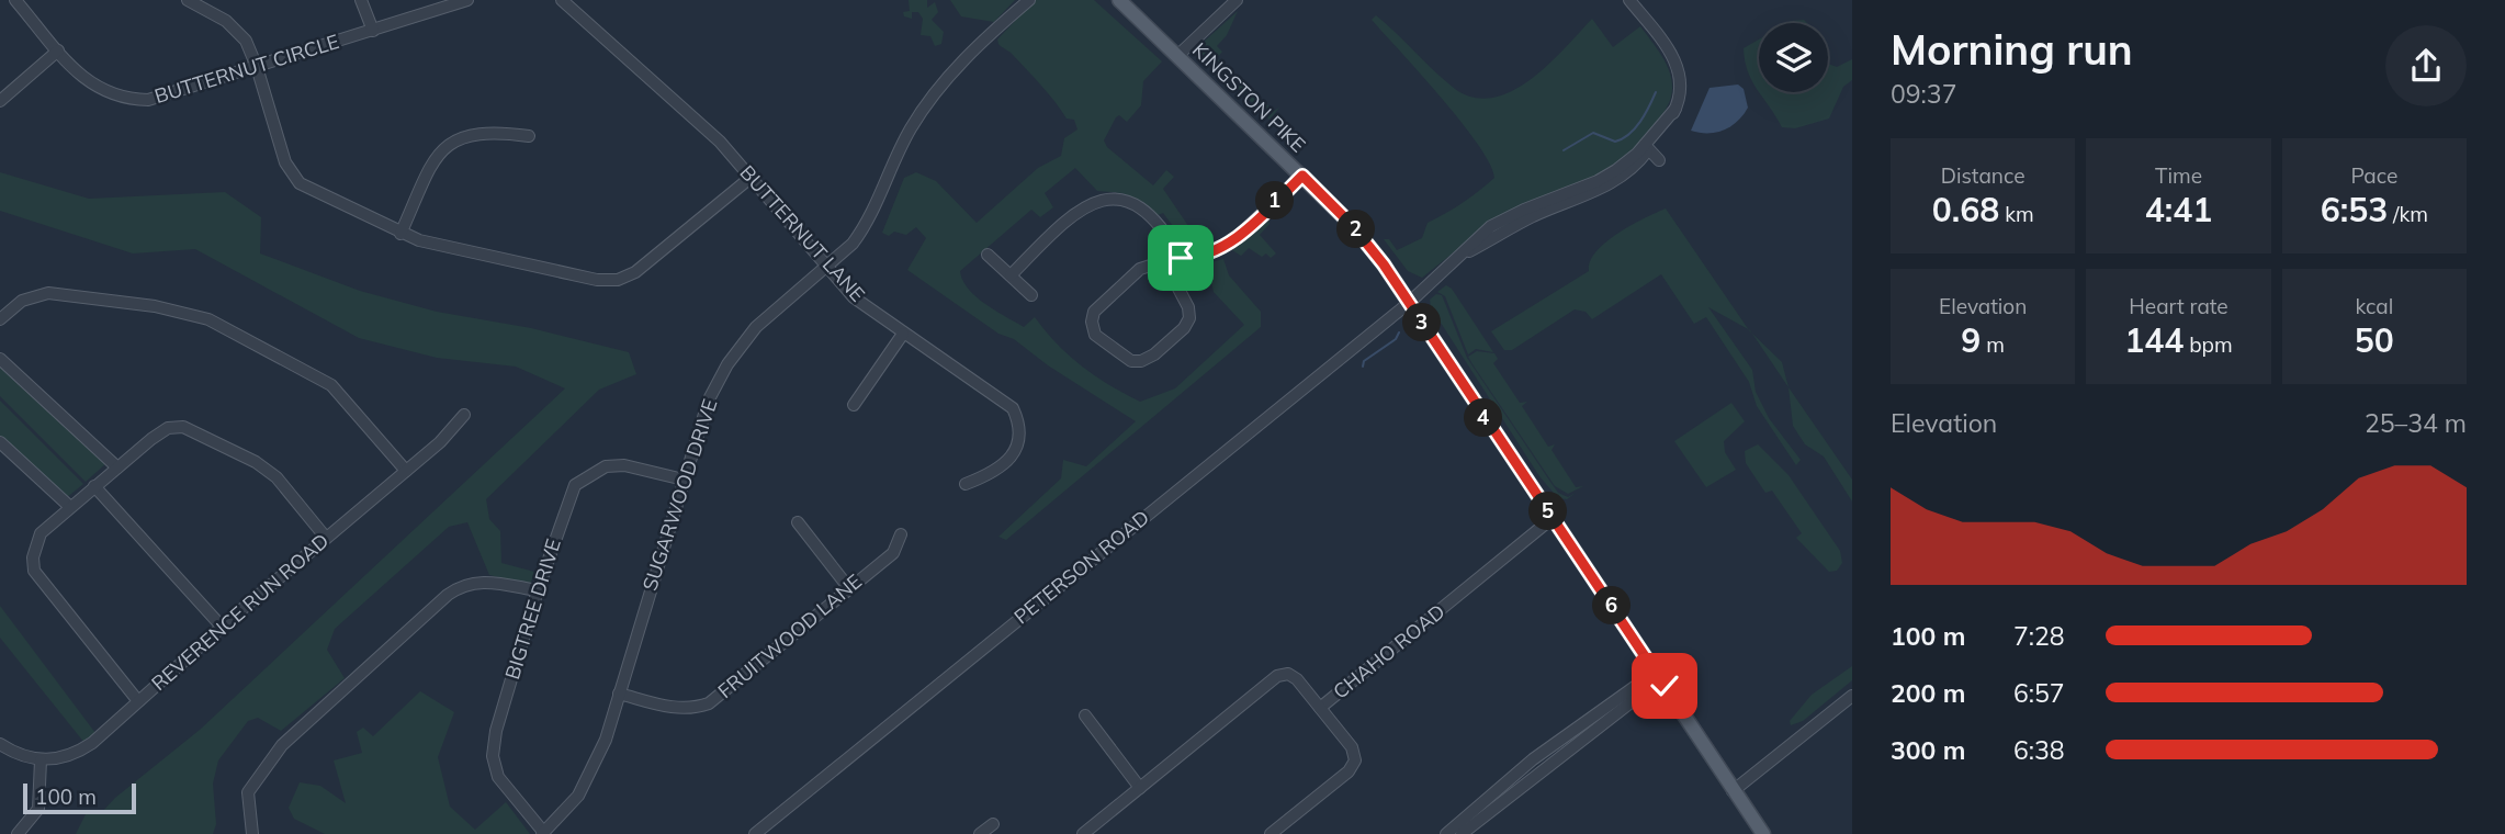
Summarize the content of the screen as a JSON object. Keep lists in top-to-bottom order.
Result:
{
  "streets": {
    "main road": ["KINGSTON PIKE"],
    "street": [
      "BUTTERNUT CIRCLE",
      "BUTTERNUT LANE",
      "SUGARWOOD DRIVE",
      "PETERSON ROAD",
      "BIGTREE DRIVE",
      "REVERENCE RUN ROAD",
      "FRUITWOOD LANE",
      "CHAHO ROAD"
    ]
  },
  "crossings": [
    ["KINGSTON PIKE", "PETERSON ROAD"],
    ["KINGSTON PIKE", "CHAHO ROAD"],
    ["BUTTERNUT LANE", "SUGARWOOD DRIVE"],
    ["SUGARWOOD DRIVE", "BIGTREE DRIVE"],
    ["SUGARWOOD DRIVE", "FRUITWOOD LANE"]
  ],
  "scale_bar": "100 m",
  "page": {
    "heading": ["Morning run", "09:37"],
    "stats": [
      ["Distance", "0.68 km"],
      ["Time", "4:41"],
      ["Pace", "6:53 /km"],
      ["Elevation", "9 m"],
      ["Heart rate", "144 bpm"],
      ["kcal", "50"]
    ],
    "pins": [
      "1",
      "2",
      "3",
      "4",
      "5",
      "6"
    ],
    "chart": ["Elevation", "25–34 m"],
    "list": [
      {
        "name": "100 m",
        "note": "7:28"
      },
      {
        "name": "200 m",
        "note": "6:57"
      },
      {
        "name": "300 m",
        "note": "6:38"
      }
    ],
    "scale": "100 m"
  }
}
